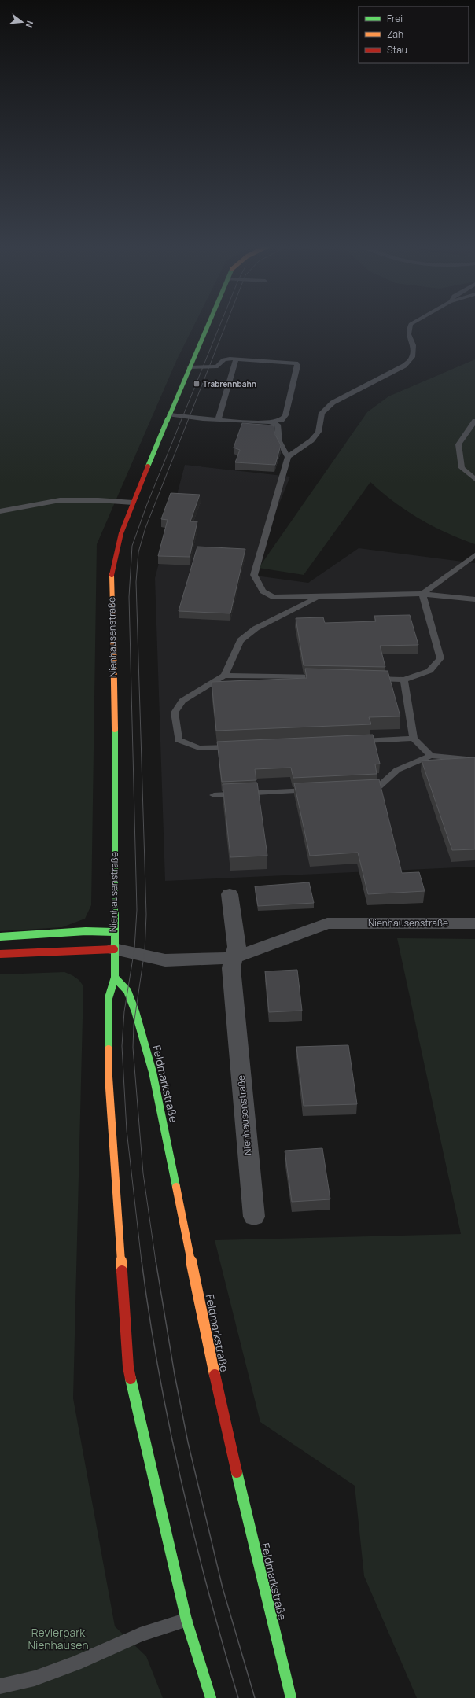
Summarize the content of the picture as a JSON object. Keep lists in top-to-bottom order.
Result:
{
  "streets": {
    "main road": ["Nienhausenstraße", "Feldmarkstraße"]
  },
  "parks": ["Revierpark Nienhausen"],
  "places": {
    "transit": ["Trabrennbahn"]
  },
  "legend": ["Frei", "Zäh", "Stau"],
  "north": "right"
}
